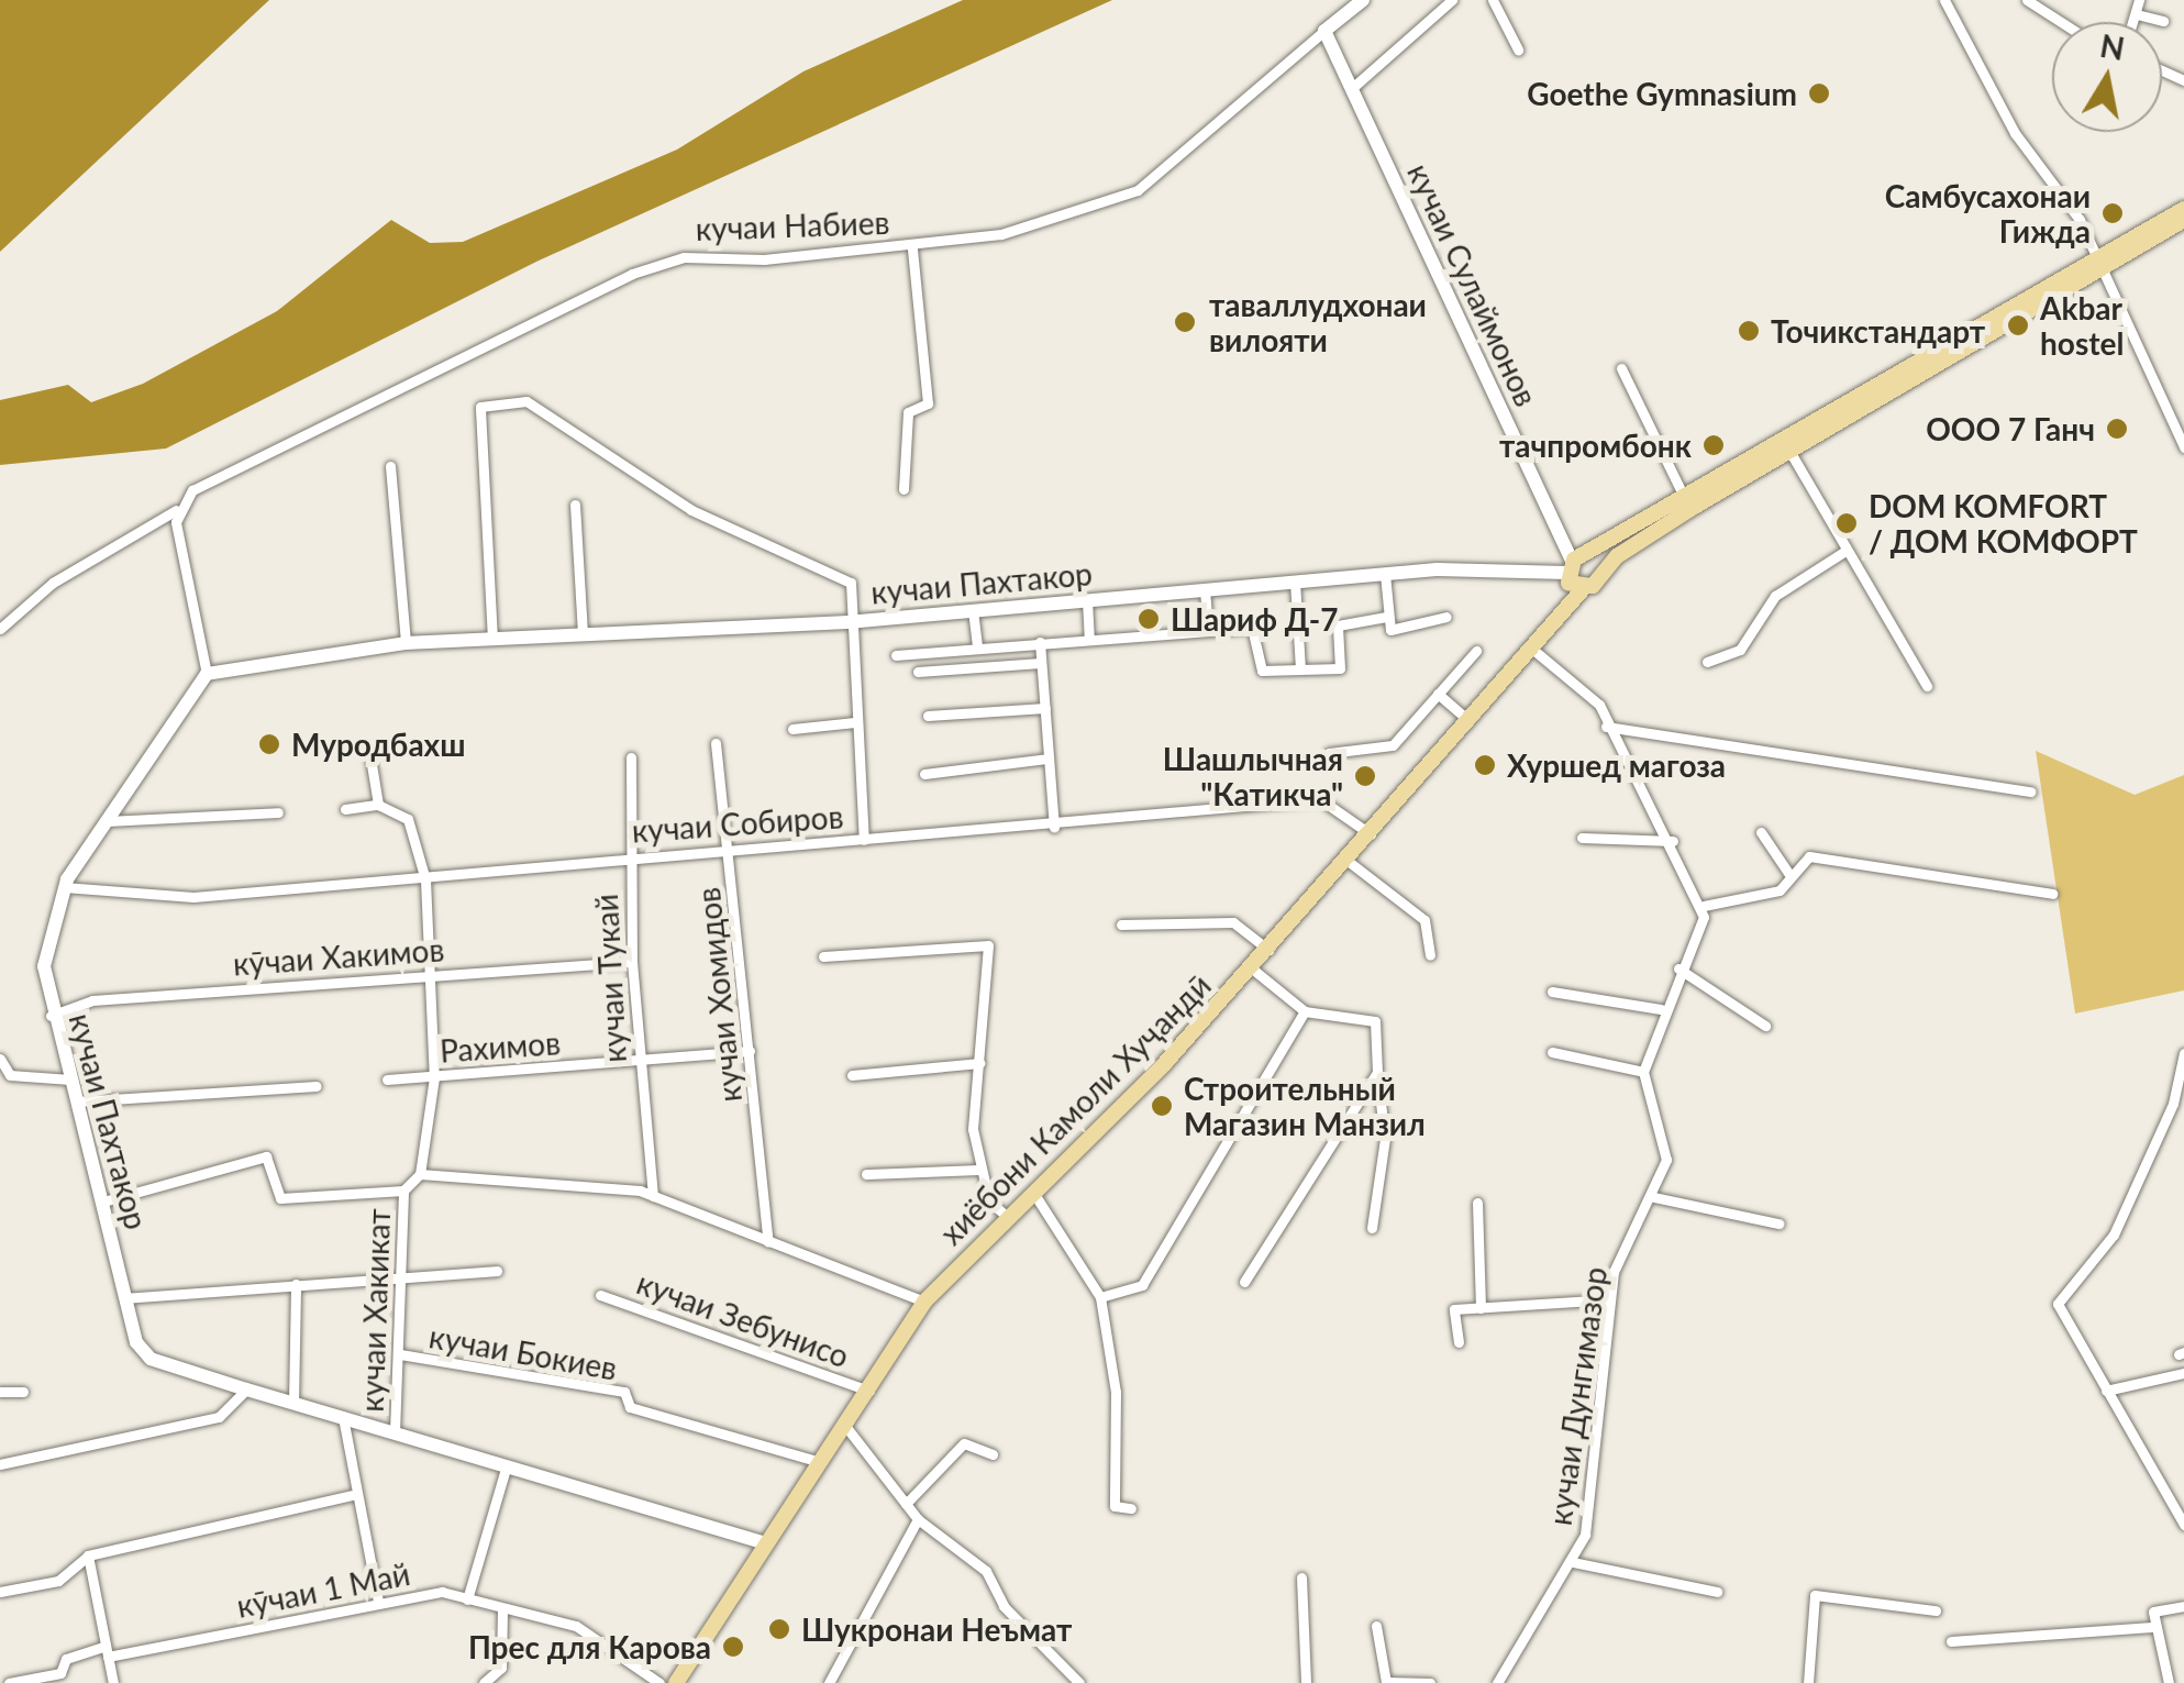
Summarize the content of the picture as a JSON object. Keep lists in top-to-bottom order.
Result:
{
  "streets": {
    "main road": [
      "кучаи Набиев",
      "кучаи Сулаймонов",
      "кучаи Пахтакор",
      "хиёбони Камоли Хуҷандӣ"
    ],
    "street": [
      "кучаи Собиров",
      "кӯчаи Хакимов",
      "кучаи Тукай",
      "кучаи Хомидов",
      "Рахимов",
      "кучаи Хакикат",
      "кучаи Зебунисо",
      "кучаи Бокиев",
      "кучаи Дунгимазор",
      "кӯчаи 1 Май"
    ]
  },
  "crossings": [
    ["кучаи Набиев", "кучаи Сулаймонов"],
    ["кучаи Сулаймонов", "кучаи Пахтакор"],
    ["кучаи Пахтакор", "кучаи Собиров"],
    ["кучаи Пахтакор", "кӯчаи Хакимов"],
    ["кучаи Пахтакор", "хиёбони Камоли Хуҷандӣ"],
    ["кучаи Пахтакор", "кучаи Хакикат"],
    ["кучаи Собиров", "кучаи Тукай"],
    ["кучаи Собиров", "кучаи Хомидов"],
    ["кучаи Собиров", "хиёбони Камоли Хуҷандӣ"],
    ["кучаи Собиров", "кучаи Хакикат"],
    ["кӯчаи Хакимов", "кучаи Тукай"],
    ["кӯчаи Хакимов", "кучаи Хакикат"],
    ["кучаи Тукай", "Рахимов"],
    ["кучаи Хомидов", "Рахимов"],
    ["Рахимов", "кучаи Хакикат"],
    ["хиёбони Камоли Хуҷандӣ", "кучаи Зебунисо"],
    ["хиёбони Камоли Хуҷандӣ", "кучаи Бокиев"],
    ["кучаи Хакикат", "кучаи Бокиев"]
  ],
  "places": [
    "Goethe Gymnasium",
    "Самбусахонаи Гижда",
    "таваллудхонаи вилояти",
    "Akbar hostel",
    "Точикстандарт",
    "ООО 7 Ганч",
    "тачпромбонк",
    "DOM KOMFORT / ДОМ КОМФОРТ",
    "Шариф Д-7",
    "Муродбахш",
    "Хуршед магоза",
    "Шашлычная \"Катикча\"",
    "Строительный Магазин Манзил",
    "Шукронаи Неъмат",
    "Прес для Карова"
  ],
  "north": "top"
}
